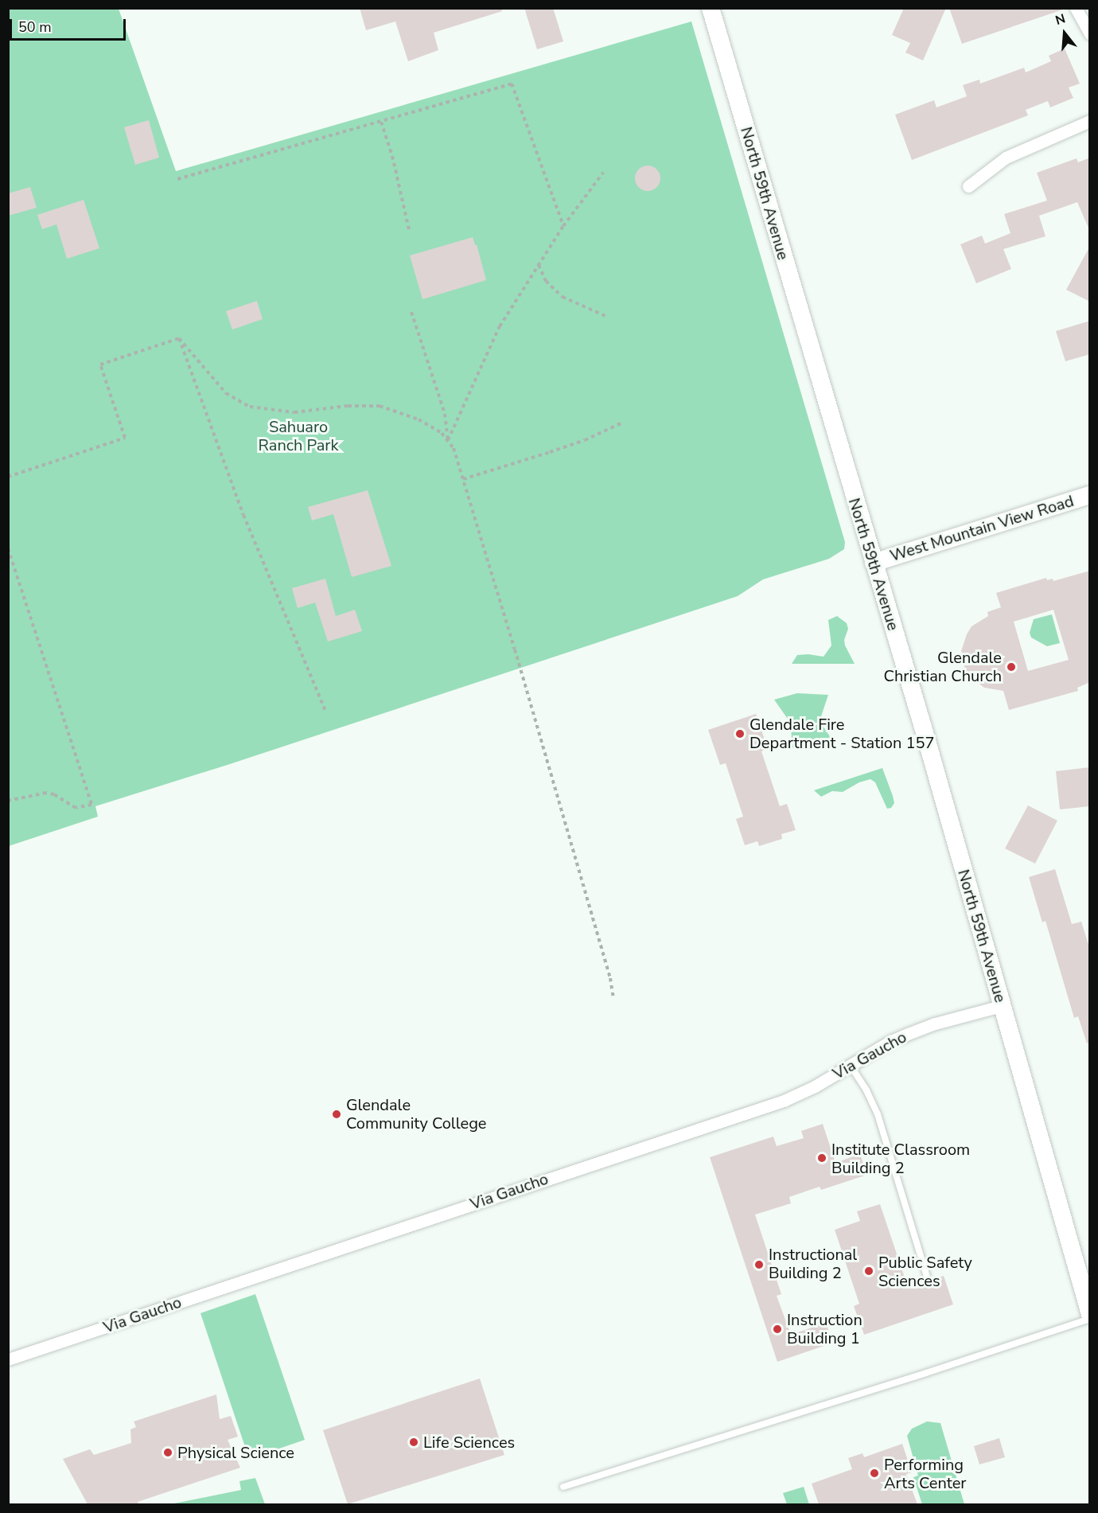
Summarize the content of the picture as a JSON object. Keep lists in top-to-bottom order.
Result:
{
  "streets": {
    "main road": ["North 59th Avenue", "West Mountain View Road"],
    "street": ["Via Gaucho"]
  },
  "crossings": [
    ["North 59th Avenue", "West Mountain View Road"],
    ["North 59th Avenue", "Via Gaucho"]
  ],
  "parks": ["Sahuaro Ranch Park"],
  "places": [
    "Glendale Christian Church",
    "Glendale Fire Department - Station 157",
    "Glendale Community College",
    "Institute Classroom Building 2",
    "Instructional Building 2",
    "Public Safety Sciences",
    "Instruction Building 1",
    "Life Sciences",
    "Physical Science",
    "Performing Arts Center"
  ],
  "scale_bar": "50 m",
  "north": "top"
}
